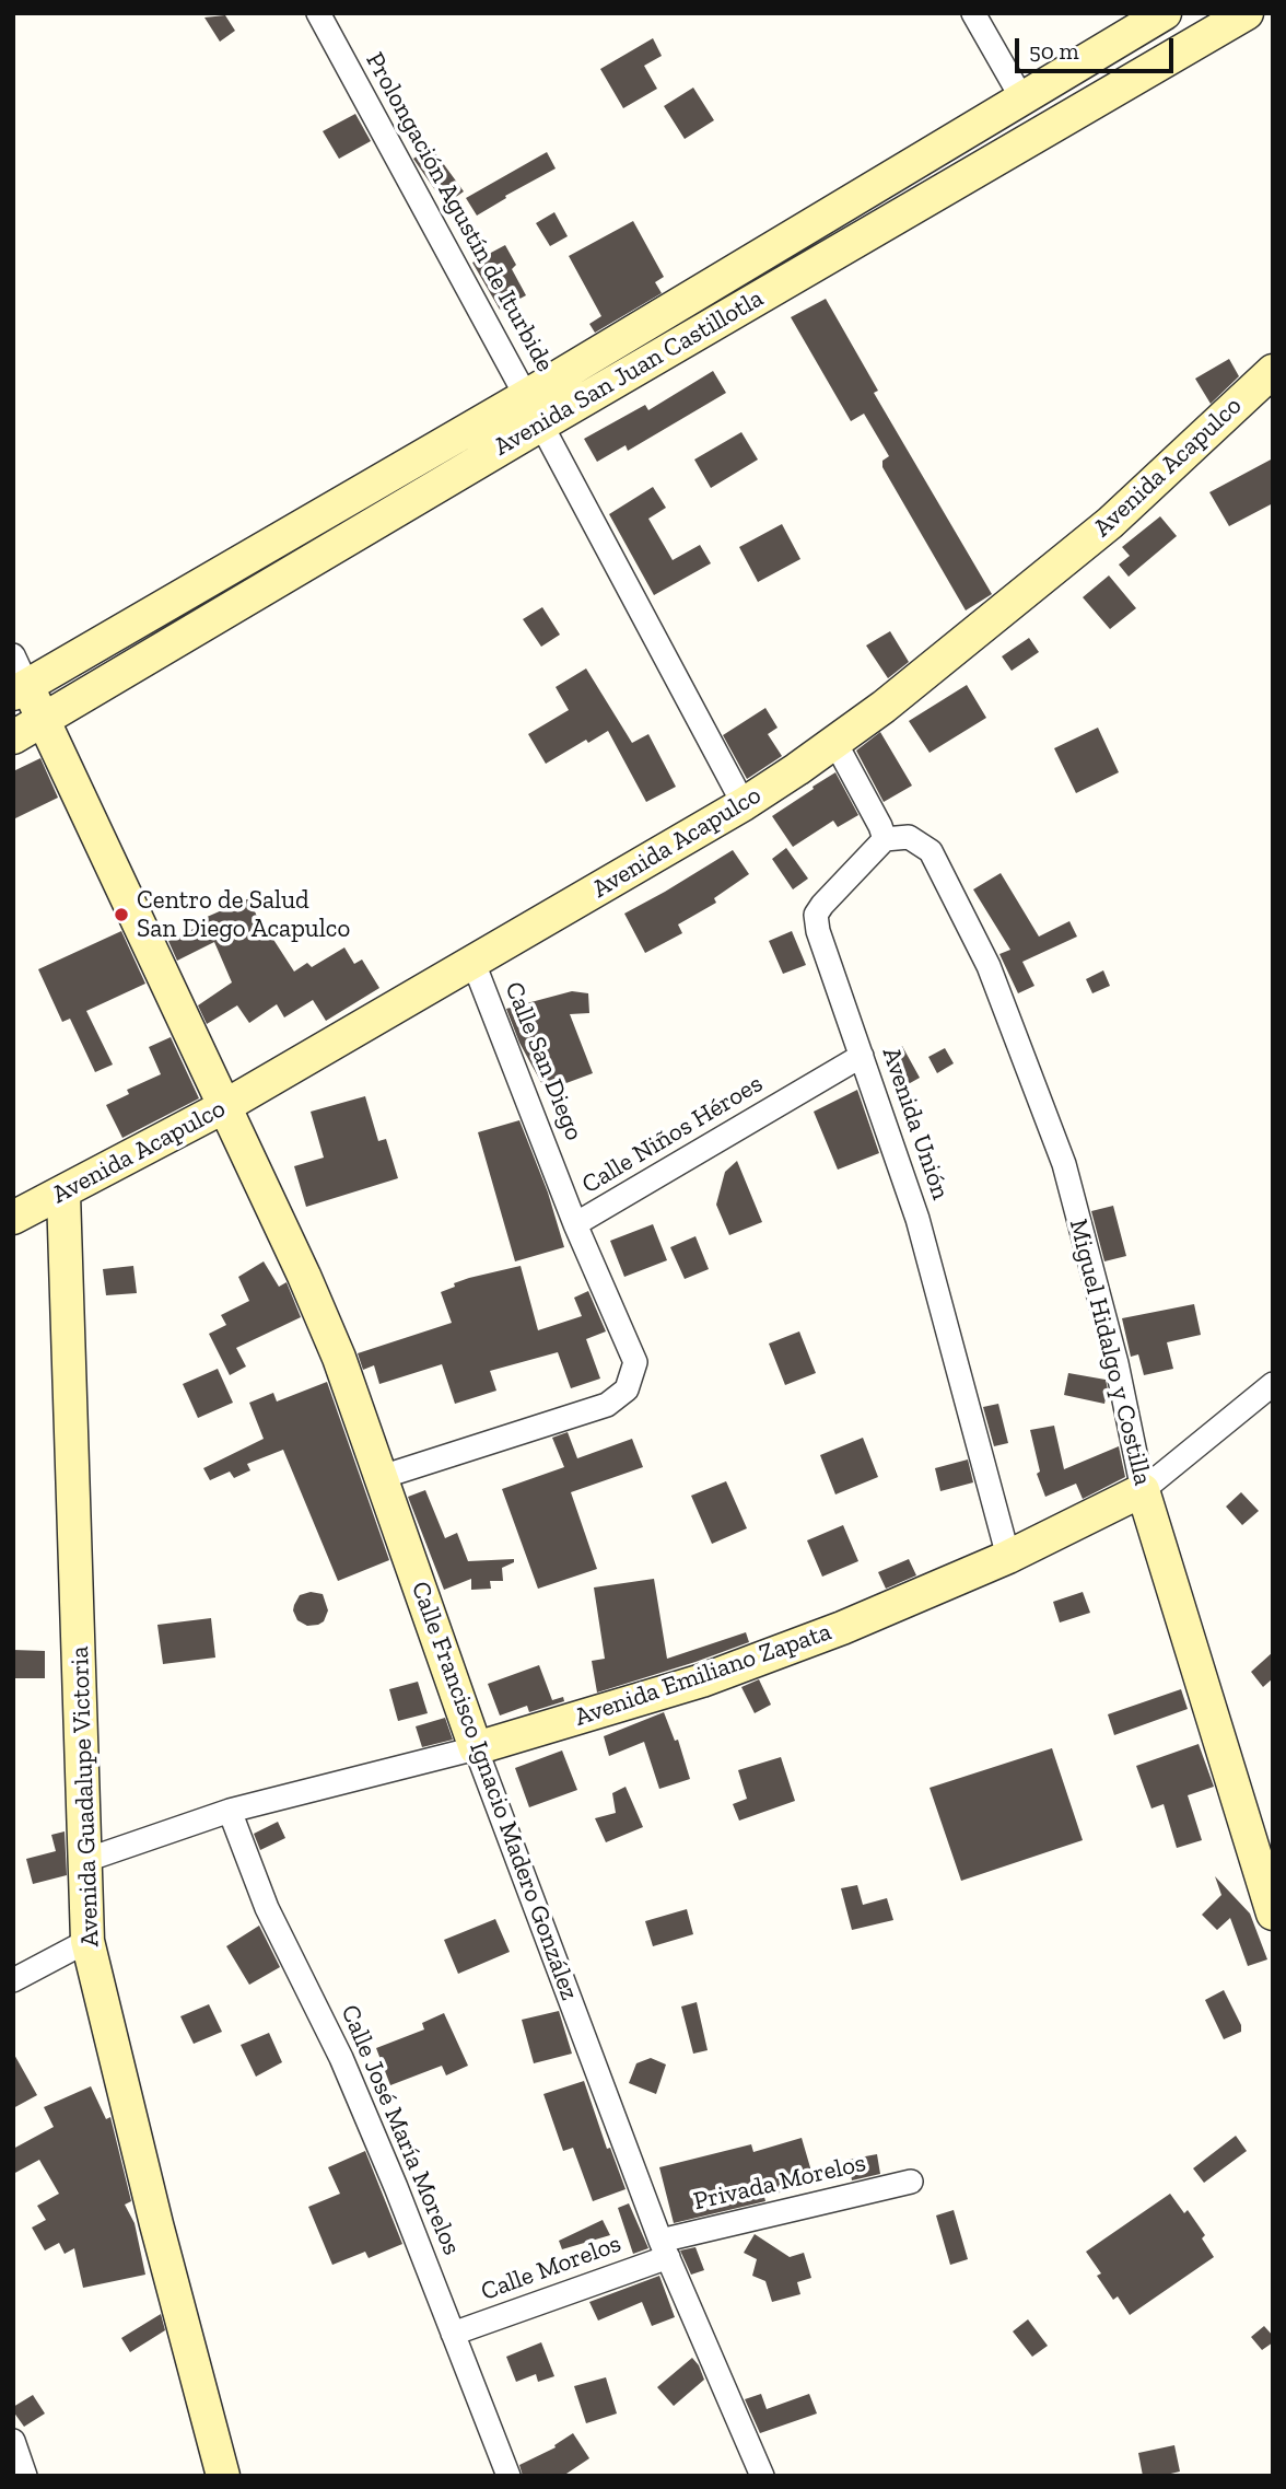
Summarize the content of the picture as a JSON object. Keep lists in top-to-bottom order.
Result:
{
  "streets": {
    "street": [
      "Prolongación Agustín de Iturbide",
      "Avenida San Juan Castillotla",
      "Avenida Acapulco",
      "Calle San Diego",
      "Avenida Unión",
      "Calle Niños Héroes",
      "Miguel Hidalgo y Costilla",
      "Avenida Emiliano Zapata",
      "Calle Francisco Ignacio Madero González",
      "Avenida Guadalupe Victoria",
      "Calle José María Morelos",
      "Privada Morelos",
      "Calle Morelos"
    ]
  },
  "crossings": [
    ["Prolongación Agustín de Iturbide", "Avenida San Juan Castillotla"],
    ["Prolongación Agustín de Iturbide", "Avenida Acapulco"],
    ["Avenida San Juan Castillotla", "Calle Francisco Ignacio Madero González"],
    ["Avenida Acapulco", "Calle San Diego"],
    ["Avenida Acapulco", "Calle Francisco Ignacio Madero González"],
    ["Avenida Acapulco", "Avenida Guadalupe Victoria"],
    ["Calle San Diego", "Calle Niños Héroes"],
    ["Avenida Unión", "Calle Niños Héroes"],
    ["Avenida Unión", "Miguel Hidalgo y Costilla"],
    ["Avenida Unión", "Avenida Emiliano Zapata"],
    ["Calle Niños Héroes", "Calle Francisco Ignacio Madero González"],
    ["Miguel Hidalgo y Costilla", "Avenida Emiliano Zapata"],
    ["Avenida Emiliano Zapata", "Calle Francisco Ignacio Madero González"],
    ["Avenida Emiliano Zapata", "Avenida Guadalupe Victoria"],
    ["Avenida Emiliano Zapata", "Calle José María Morelos"],
    ["Calle Francisco Ignacio Madero González", "Privada Morelos"],
    ["Calle Francisco Ignacio Madero González", "Calle Morelos"],
    ["Calle José María Morelos", "Calle Morelos"],
    ["Privada Morelos", "Calle Morelos"]
  ],
  "places": ["Centro de Salud San Diego Acapulco"],
  "scale_bar": "50 m"
}
